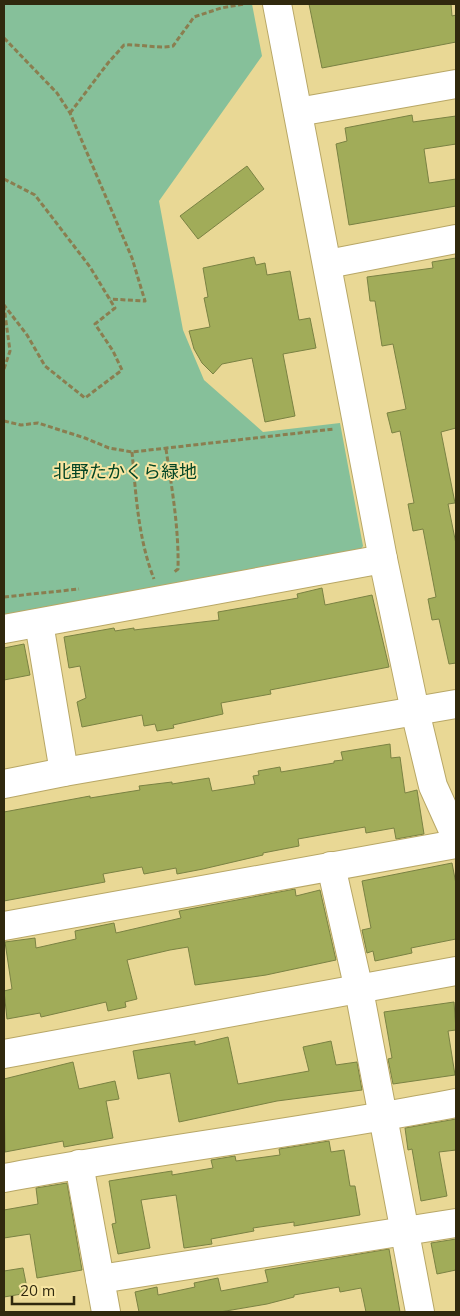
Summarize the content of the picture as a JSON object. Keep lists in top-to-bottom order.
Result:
{
  "parks": ["北野たかくら緑地"],
  "scale_bar": "20 m"
}
